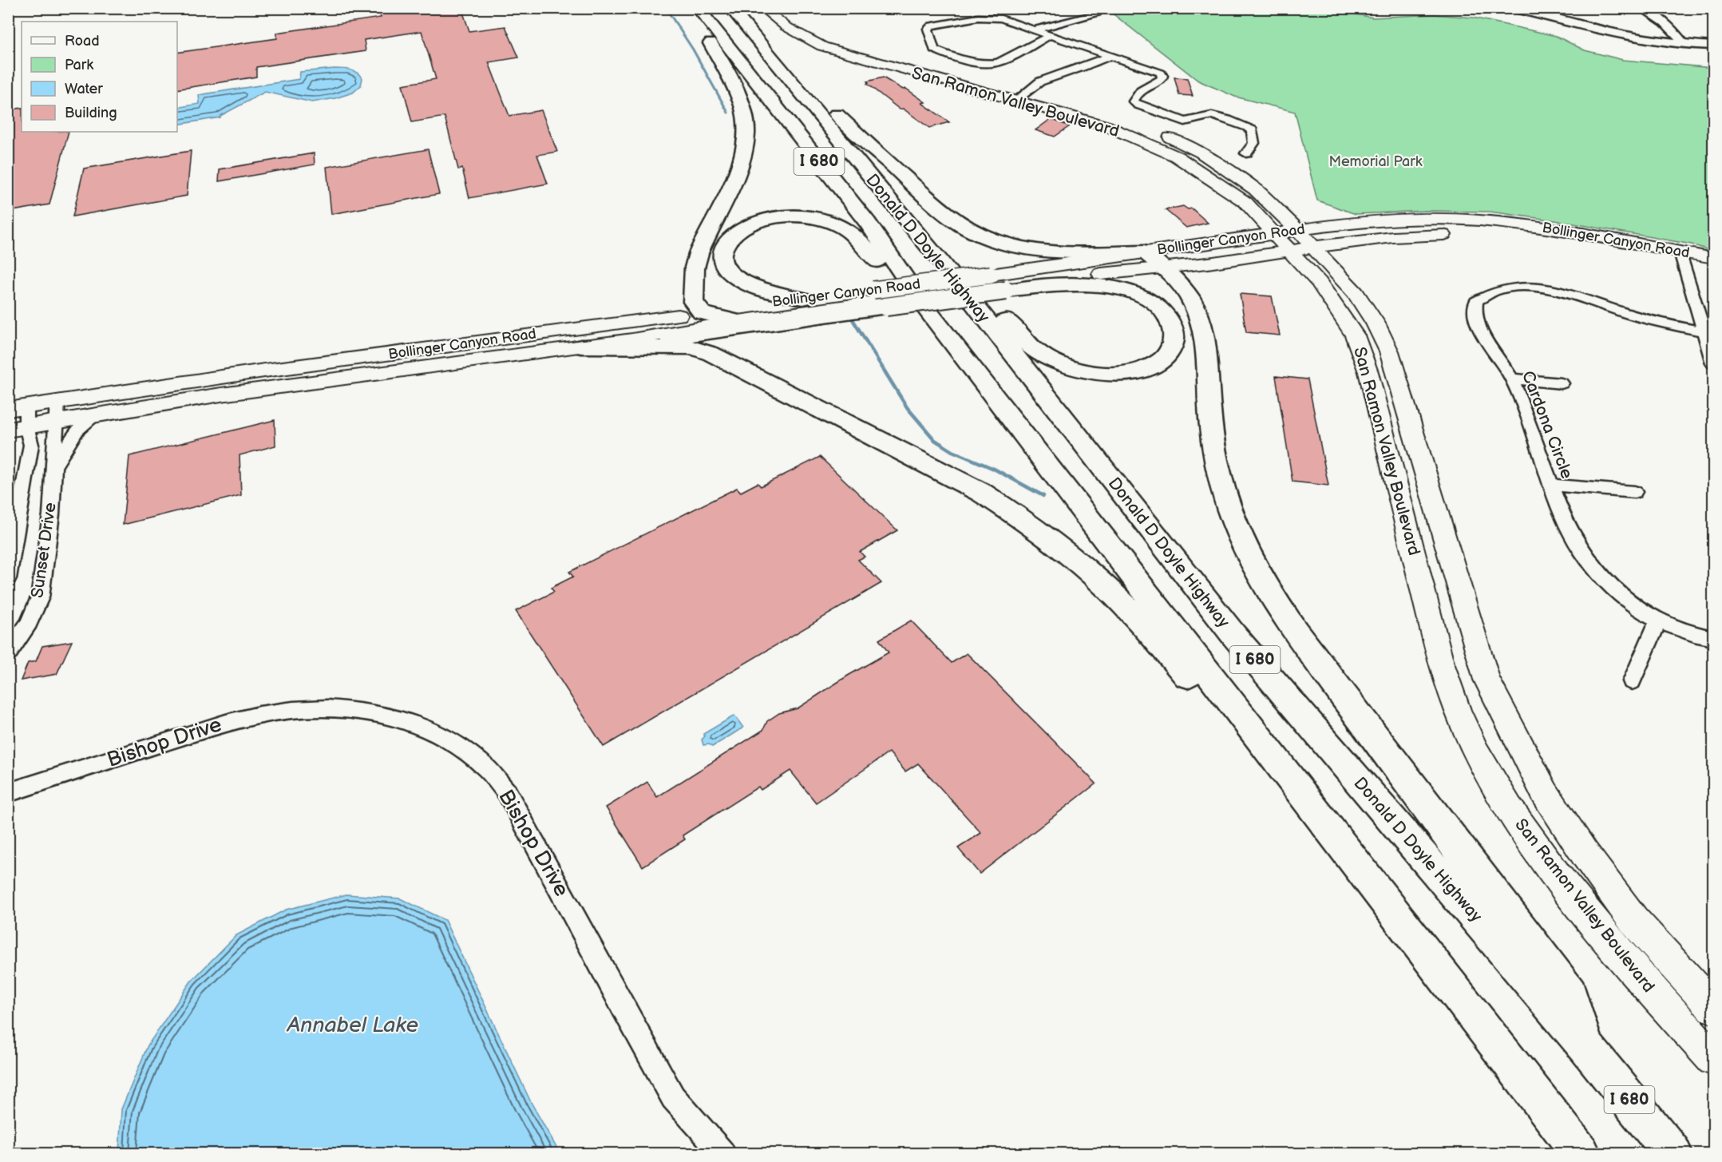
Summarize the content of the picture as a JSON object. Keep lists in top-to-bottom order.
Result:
{
  "streets": {
    "highway": ["I 680", "Donald D Doyle Highway"],
    "main road": ["San Ramon Valley Boulevard", "Bollinger Canyon Road"],
    "street": ["Cardona Circle", "Sunset Drive", "Bishop Drive"]
  },
  "crossings": [
    ["San Ramon Valley Boulevard", "Bollinger Canyon Road"],
    ["Bollinger Canyon Road", "Sunset Drive"]
  ],
  "water": ["Annabel Lake"],
  "parks": ["Memorial Park"],
  "legend": [
    "Road",
    "Park",
    "Water",
    "Building"
  ]
}
